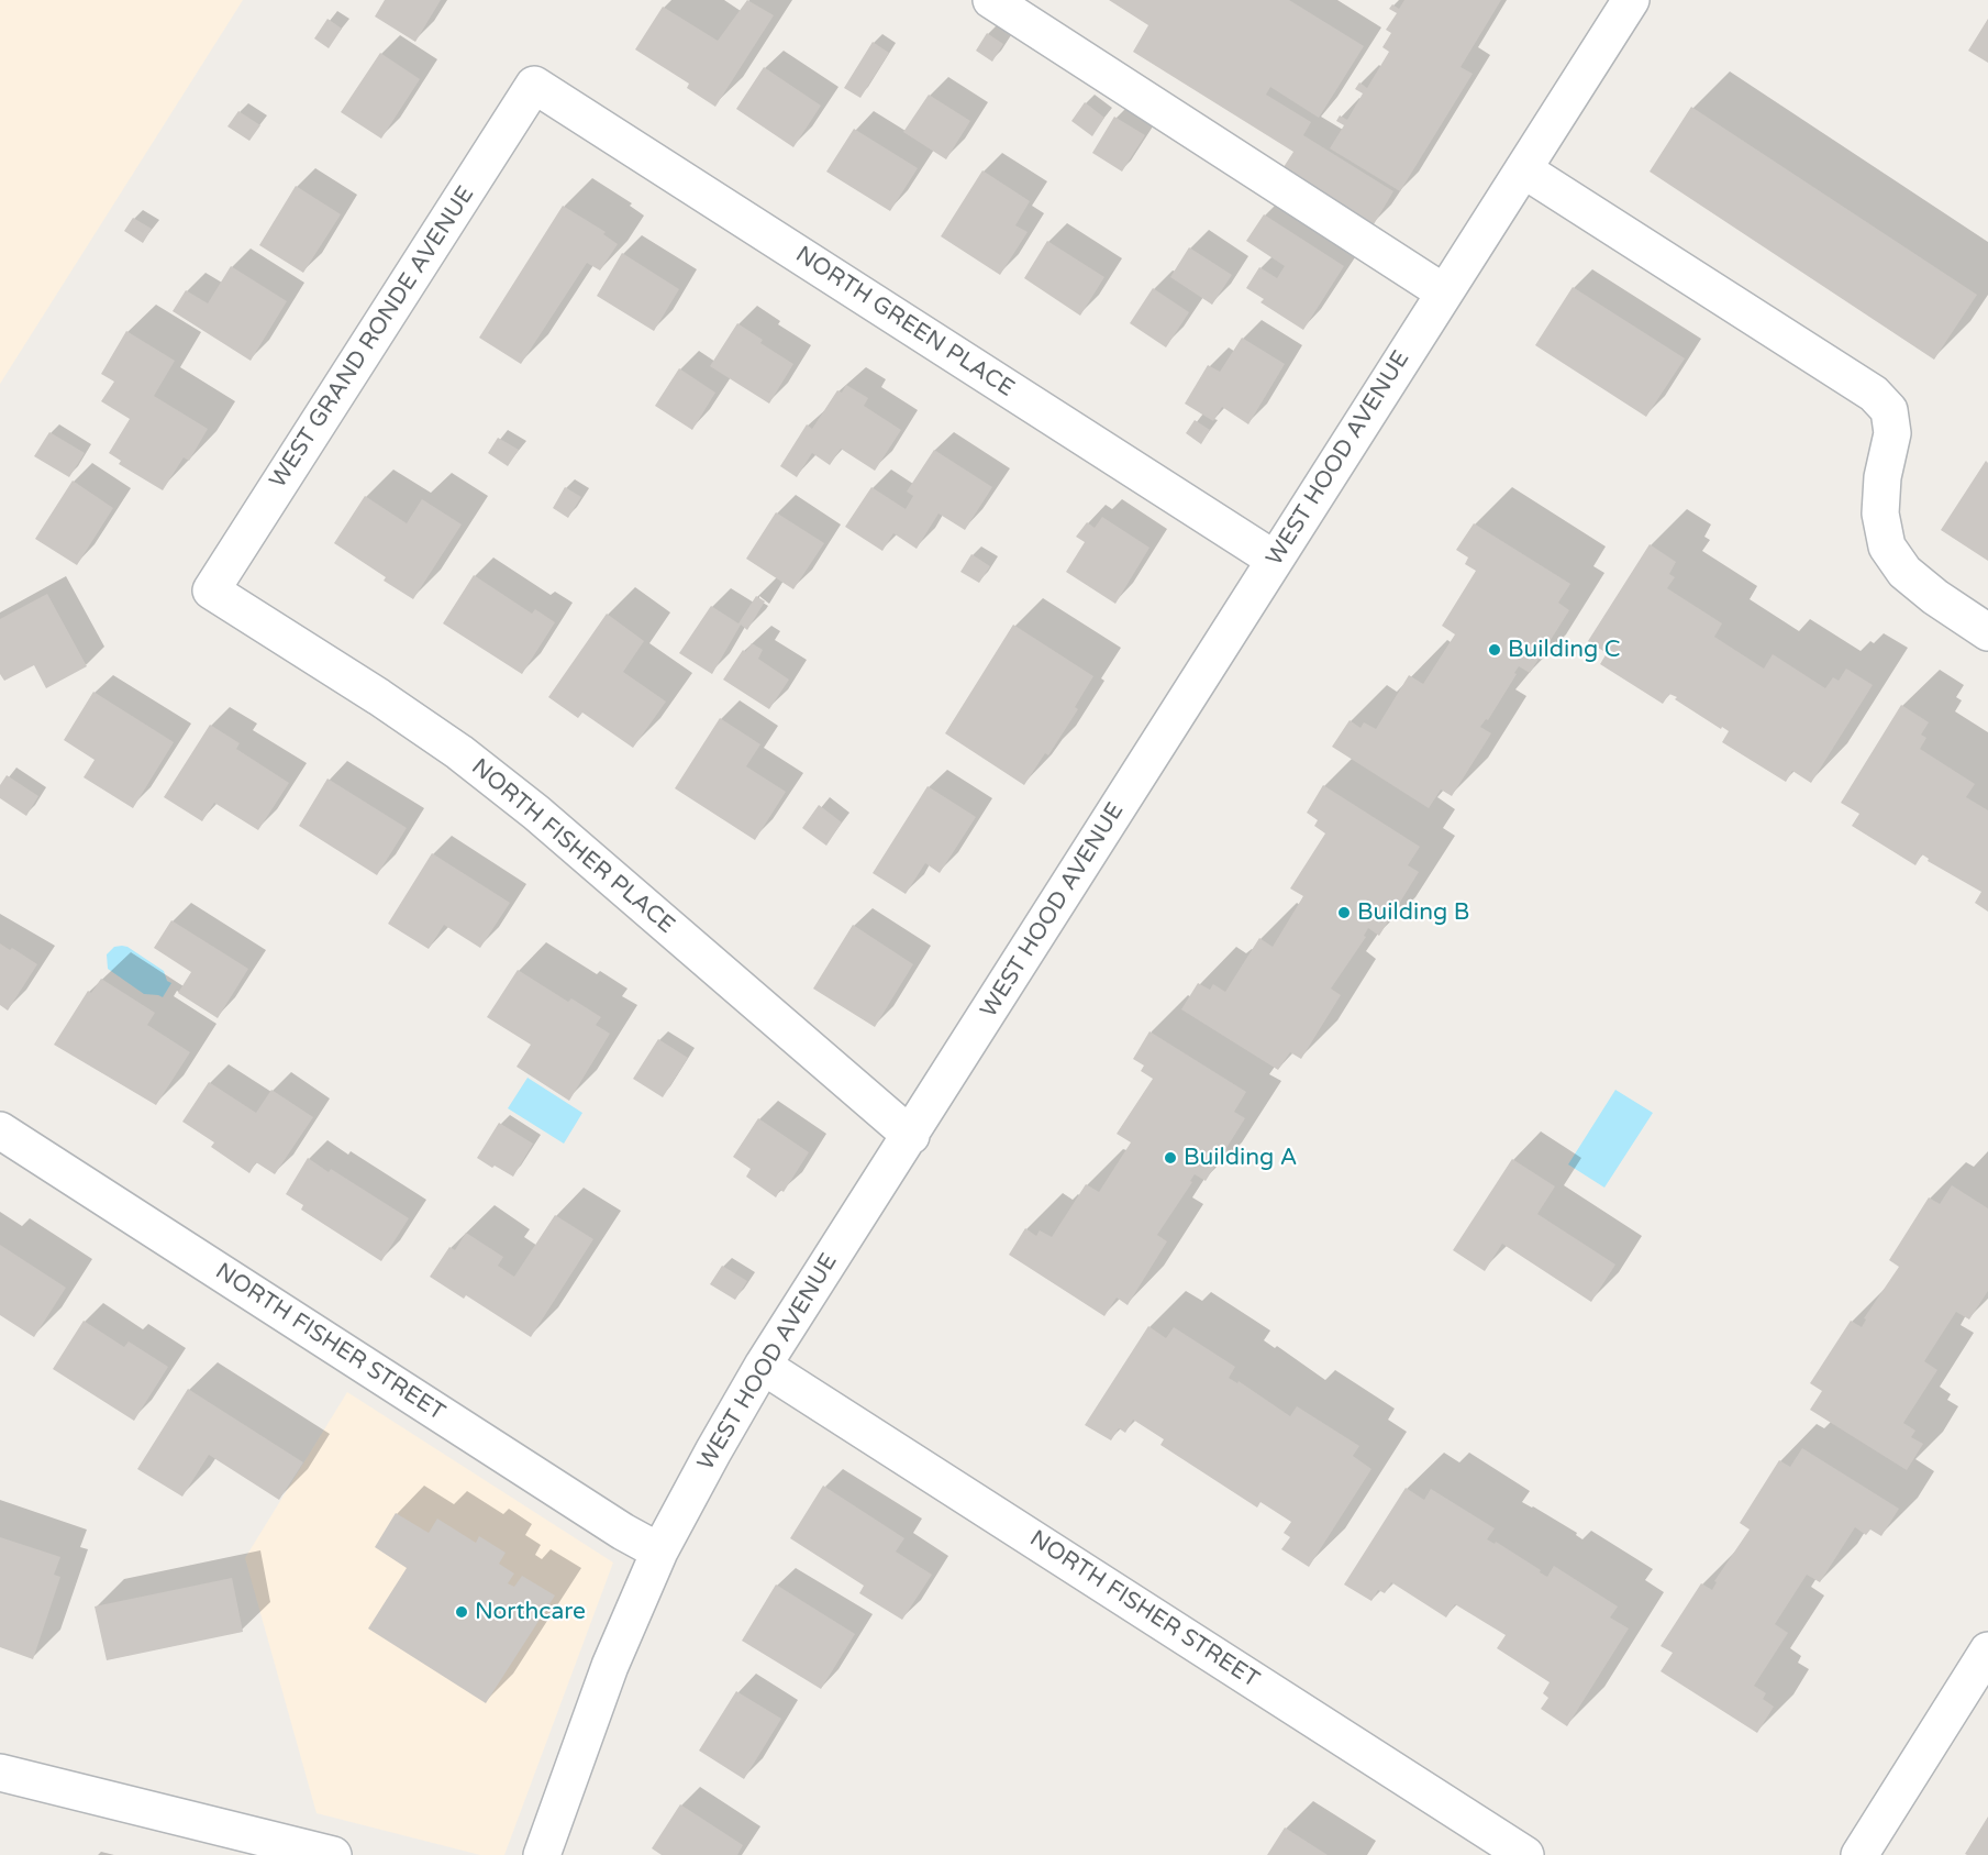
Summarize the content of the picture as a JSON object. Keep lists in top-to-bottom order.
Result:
{
  "streets": {
    "street": [
      "NORTH GREEN PLACE",
      "WEST GRAND RONDE AVENUE",
      "WEST HOOD AVENUE",
      "NORTH FISHER PLACE",
      "NORTH FISHER STREET"
    ]
  },
  "crossings": [
    ["NORTH GREEN PLACE", "WEST GRAND RONDE AVENUE"],
    ["NORTH GREEN PLACE", "WEST HOOD AVENUE"],
    ["WEST GRAND RONDE AVENUE", "NORTH FISHER PLACE"],
    ["WEST HOOD AVENUE", "NORTH FISHER PLACE"],
    ["WEST HOOD AVENUE", "NORTH FISHER STREET"]
  ],
  "places": [
    "Building C",
    "Building B",
    "Building A",
    "Northcare"
  ]
}
